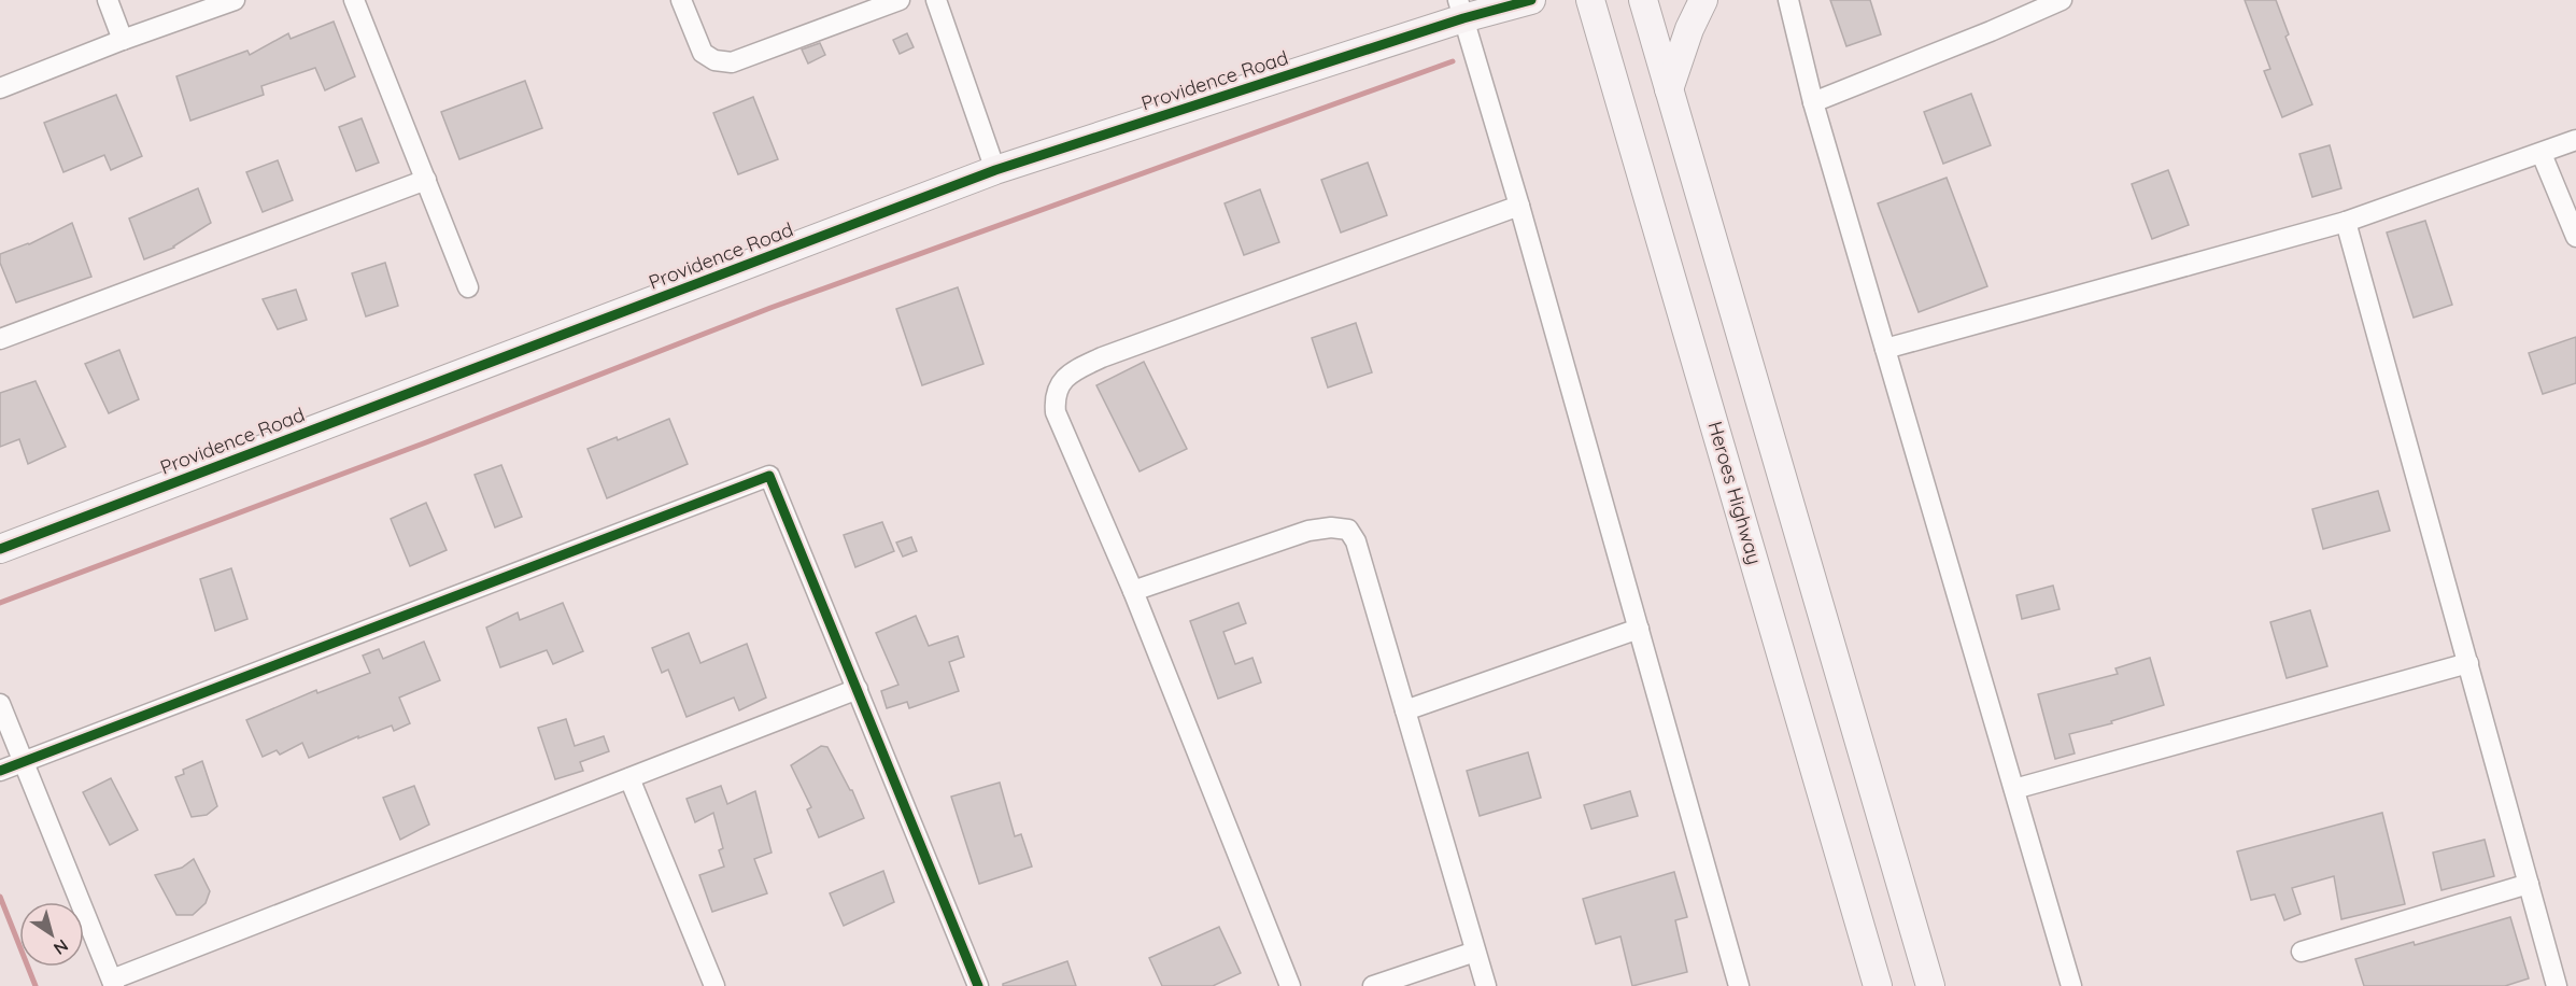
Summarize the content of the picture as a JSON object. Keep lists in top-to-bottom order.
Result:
{
  "streets": {
    "main road": ["Providence Road", "Heroes Highway"]
  },
  "north": "bottom right"
}
